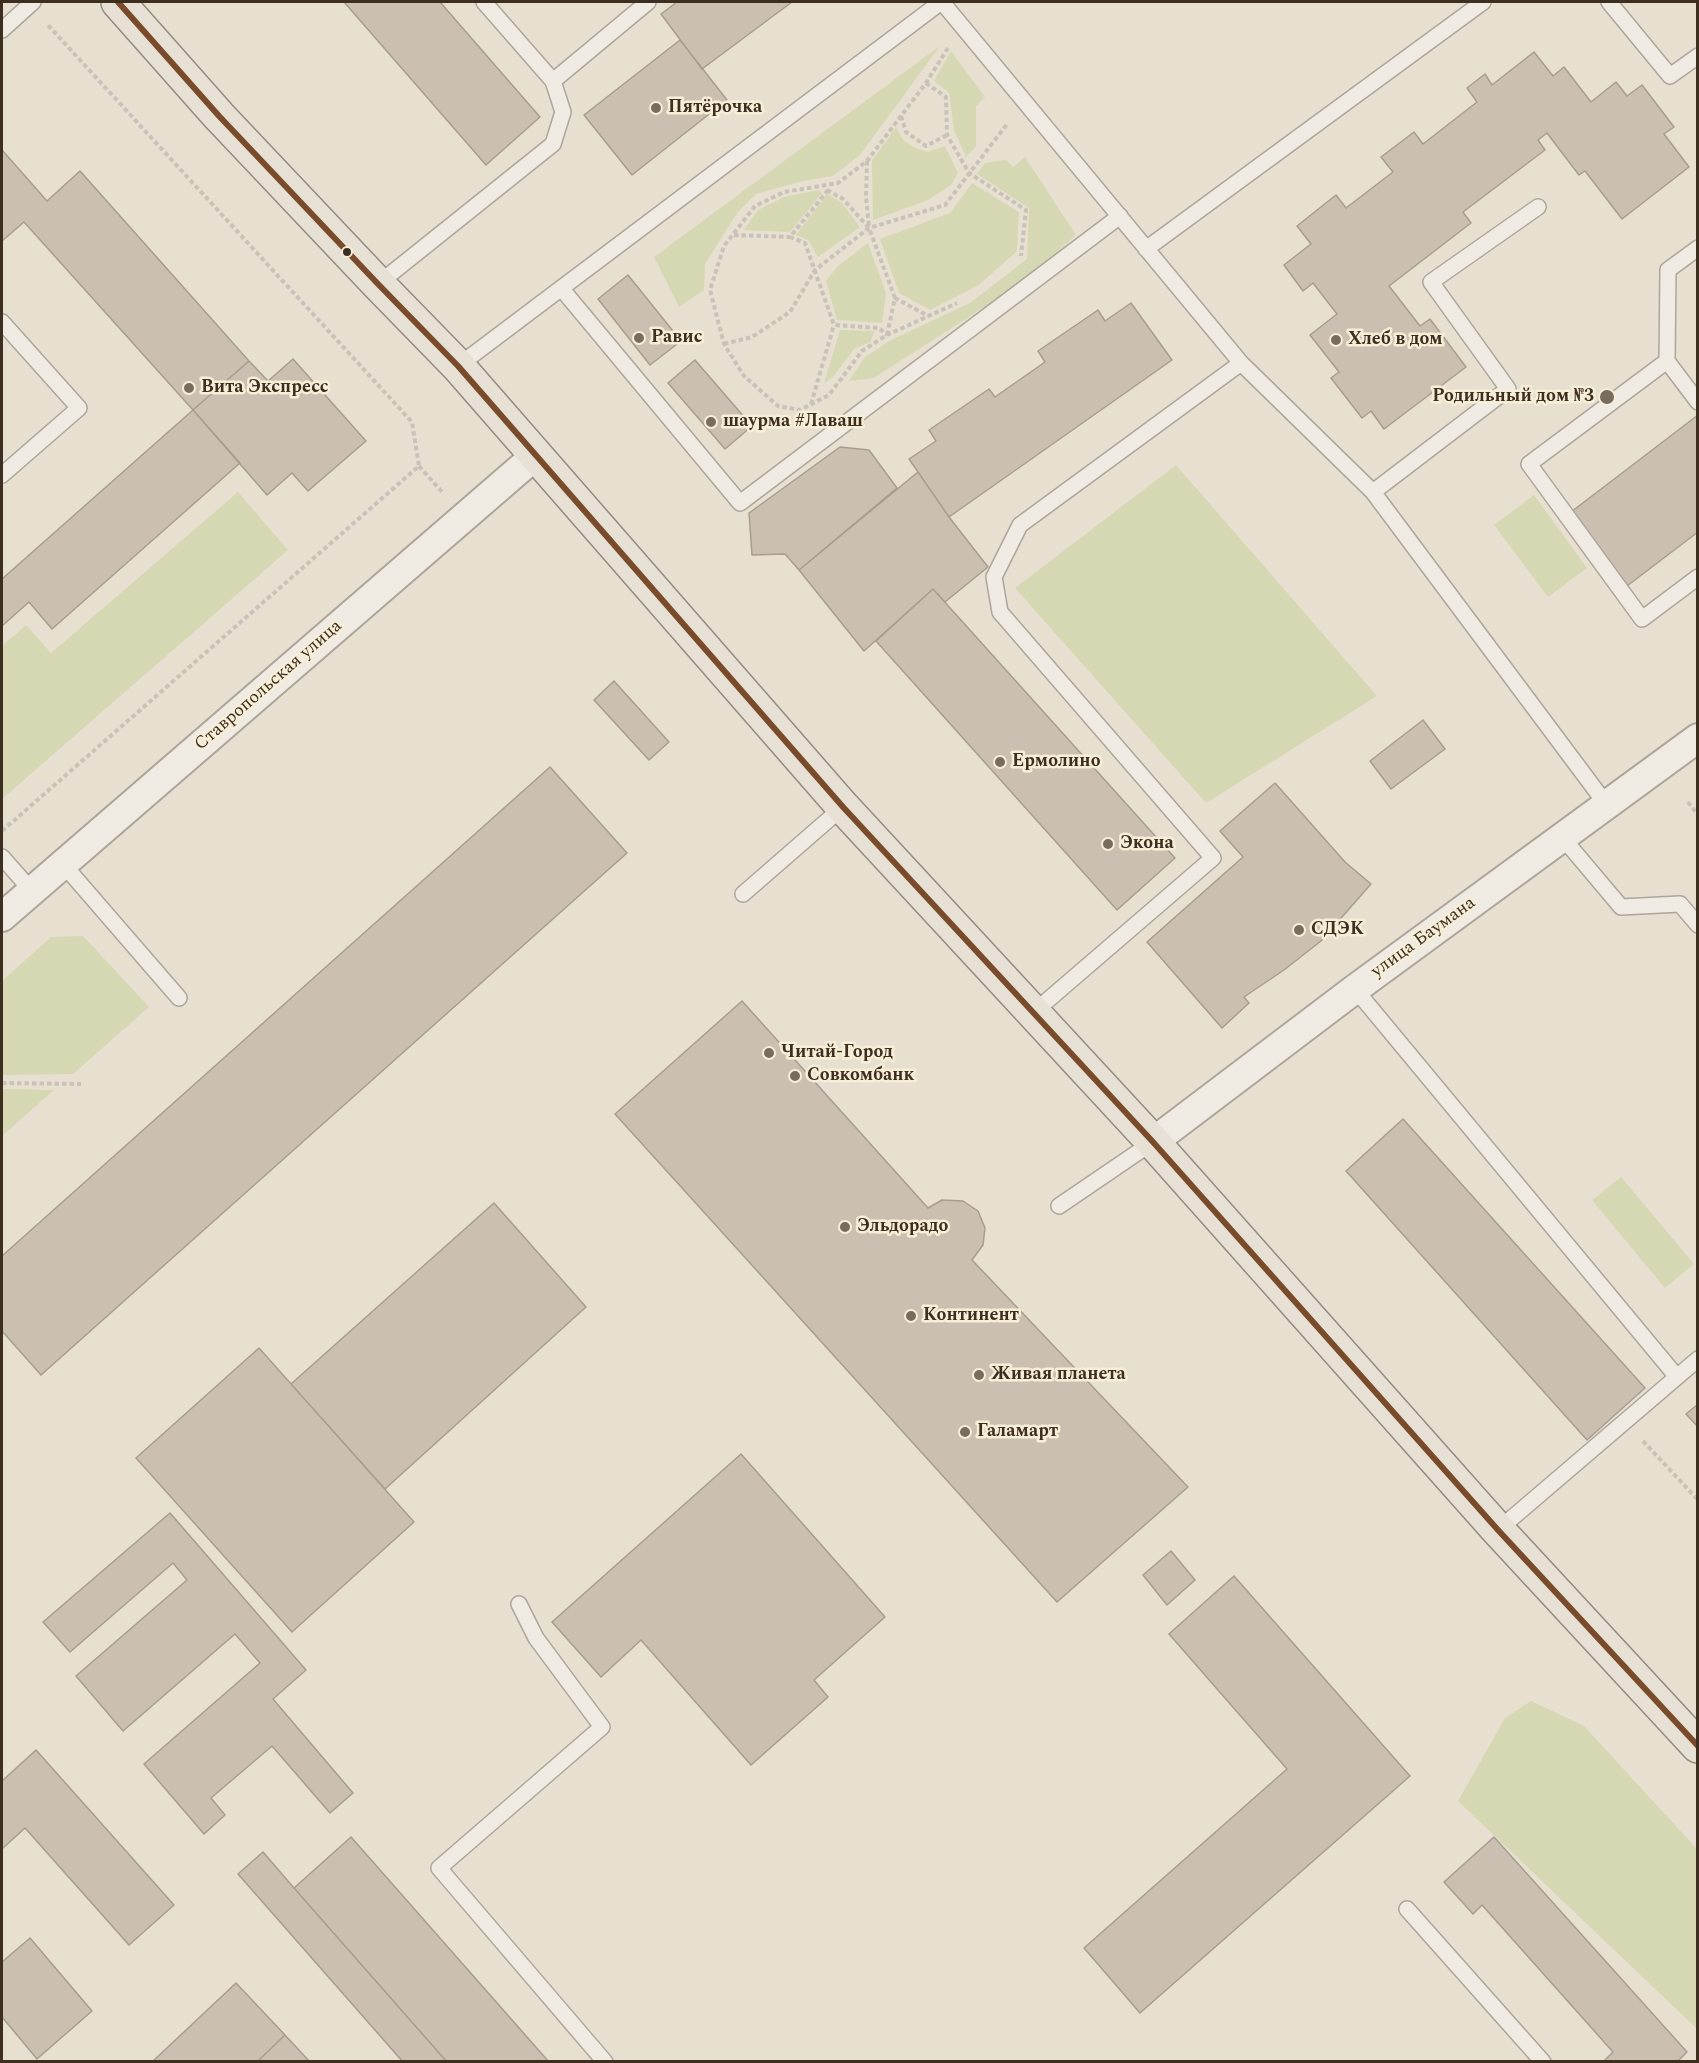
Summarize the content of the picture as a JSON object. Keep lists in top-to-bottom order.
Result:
{
  "streets": {
    "street": ["Ставропольская улица", "улица Баумана"]
  },
  "places": [
    "Пятёрочка",
    "Равис",
    "Хлеб в дом",
    "Вита Экспресс",
    "Родильный дом №3",
    "шаурма #Лаваш",
    "Ермолино",
    "Экона",
    "СДЭК",
    "Читай-Город",
    "Совкомбанк",
    "Эльдорадо",
    "Континент",
    "Живая планета",
    "Галамарт"
  ]
}
